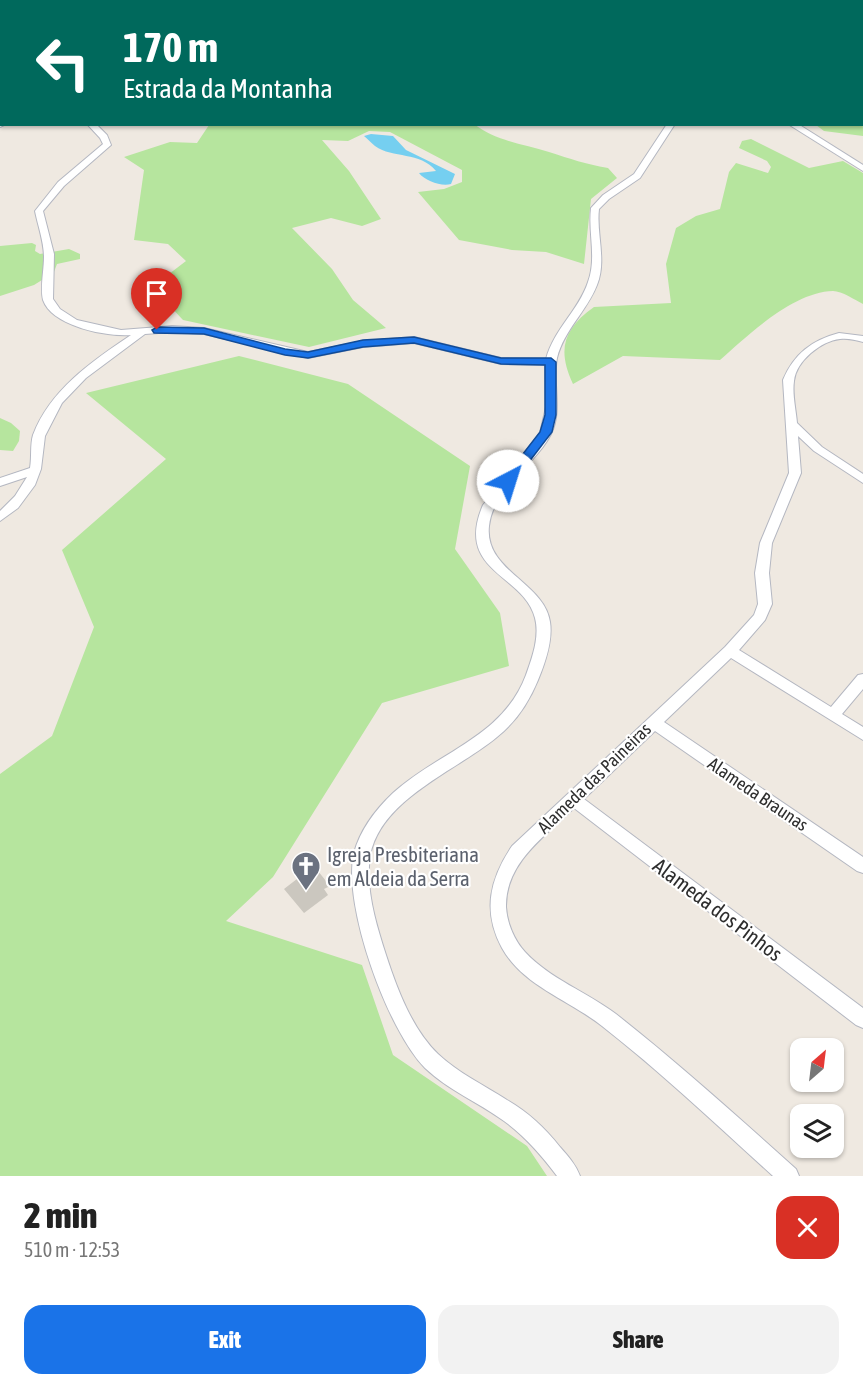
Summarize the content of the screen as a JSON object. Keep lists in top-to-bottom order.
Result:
{
  "streets": {
    "street": ["Alameda das Paineiras", "Alameda Braunas", "Alameda dos Pinhos"]
  },
  "crossings": [
    ["Alameda das Paineiras", "Alameda Braunas"],
    ["Alameda das Paineiras", "Alameda dos Pinhos"]
  ],
  "places": {
    "church": ["Igreja Presbiteriana em Aldeia da Serra"]
  },
  "north": "top right",
  "page": {
    "turn": ["170 m", "Estrada da Montanha"],
    "heading": ["2 min", "510 m · 12:53"],
    "buttons": ["Exit", "Share"]
  }
}
